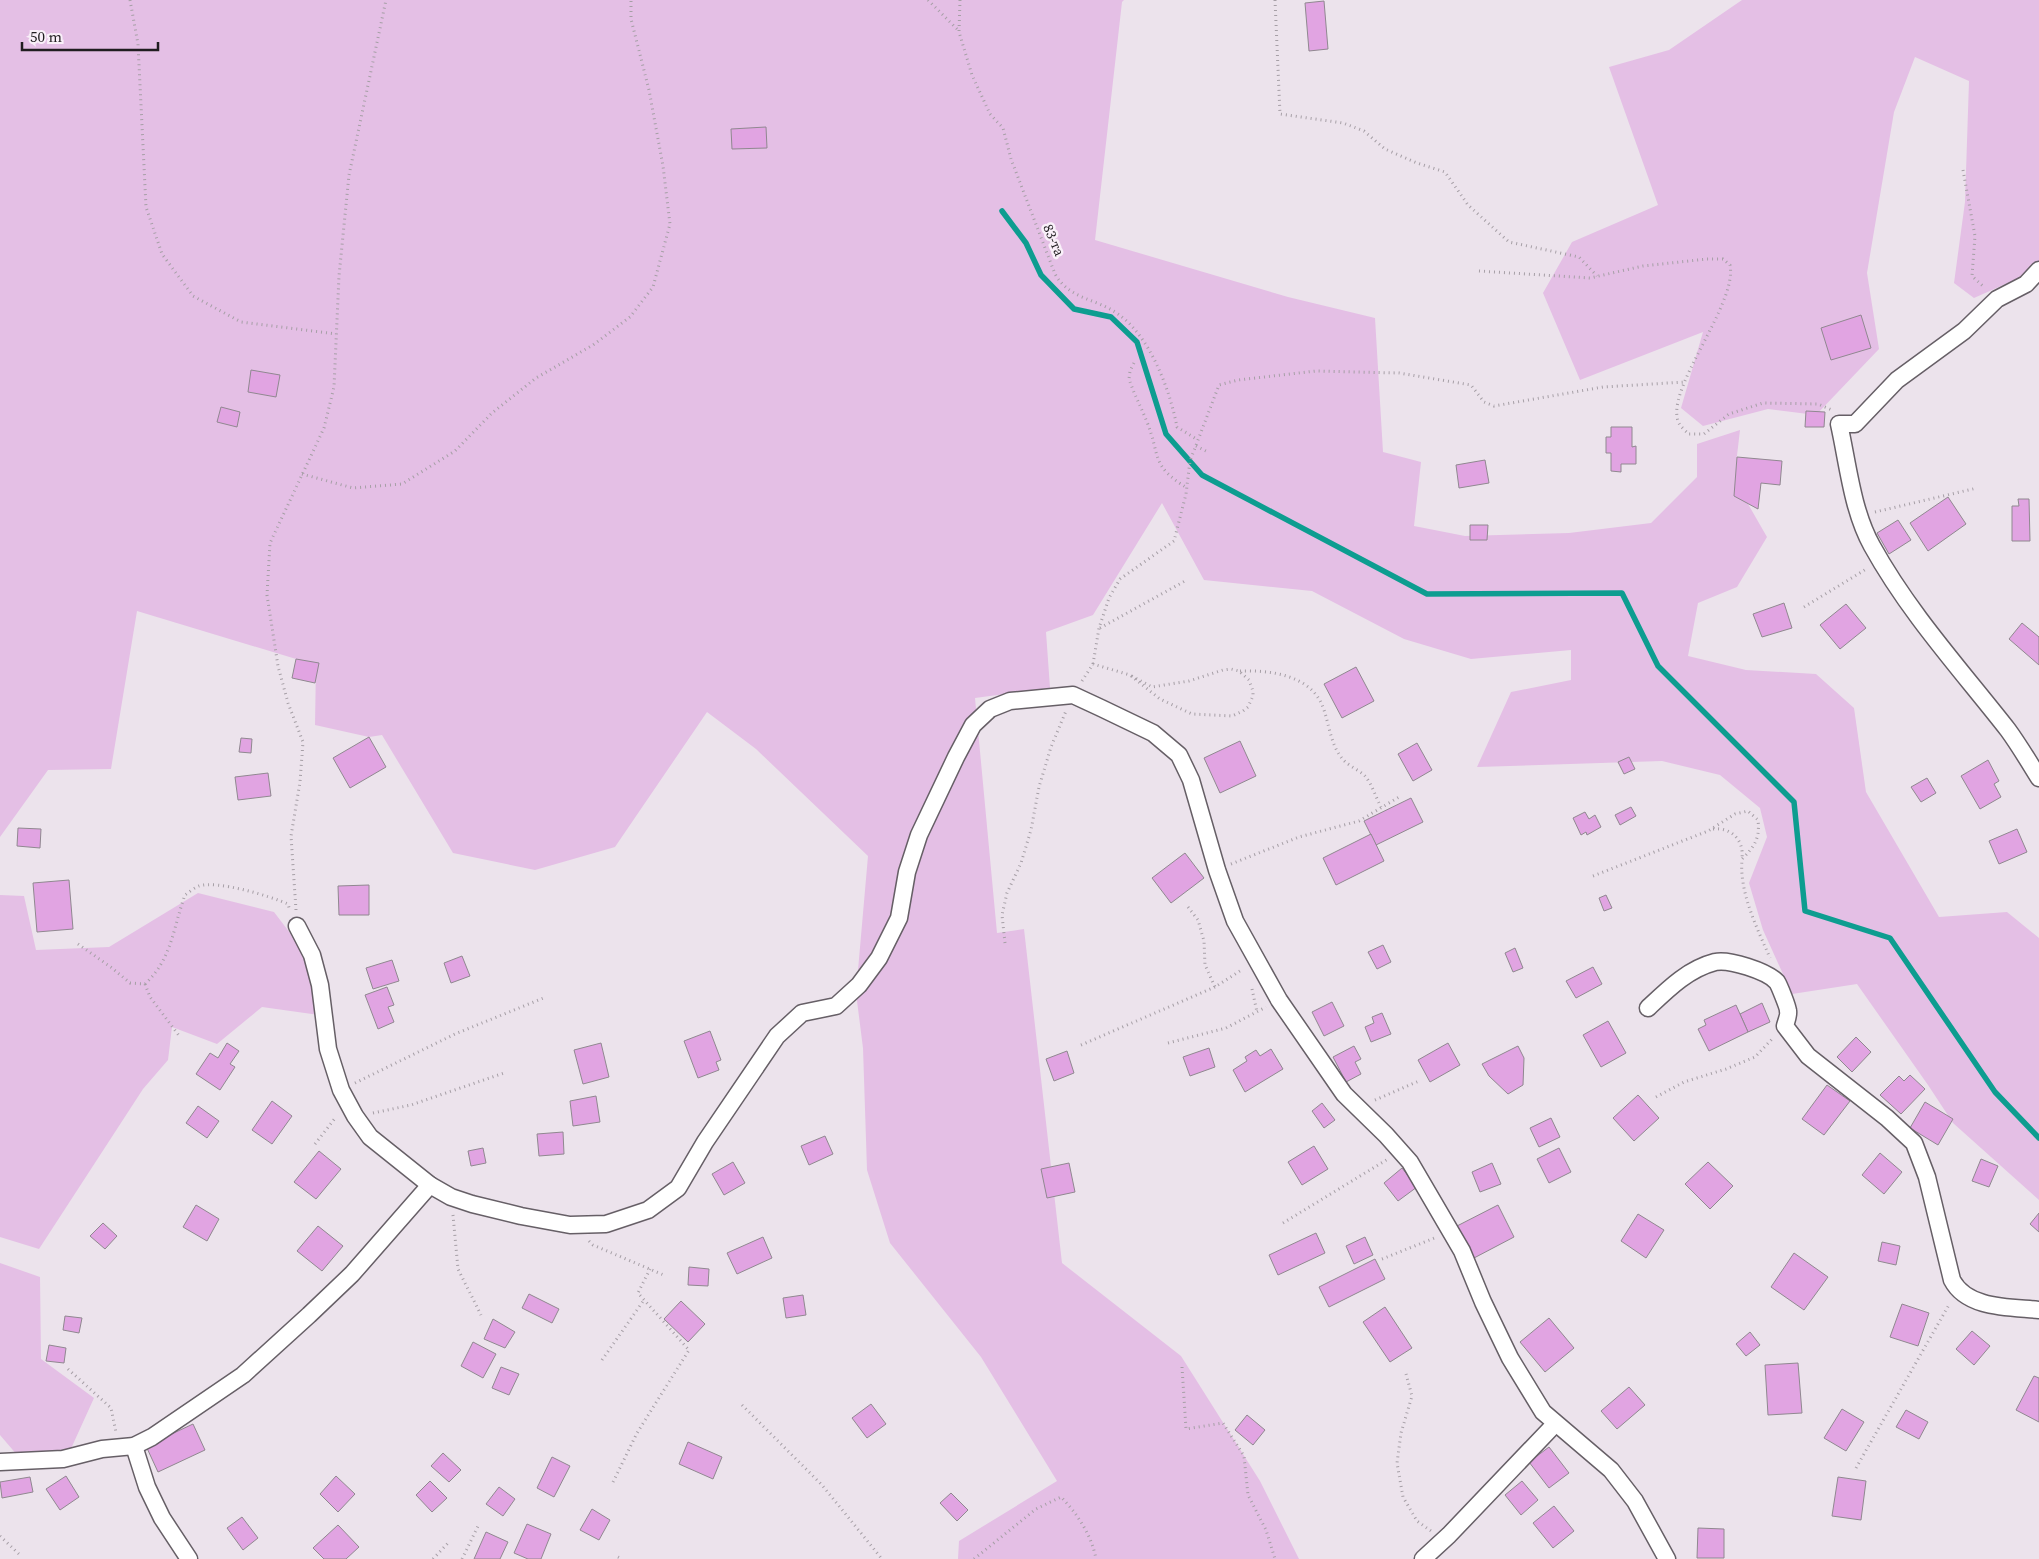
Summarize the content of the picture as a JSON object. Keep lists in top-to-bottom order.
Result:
{
  "streets": {
    "path": ["83-та"]
  },
  "scale_bar": "50 m"
}
